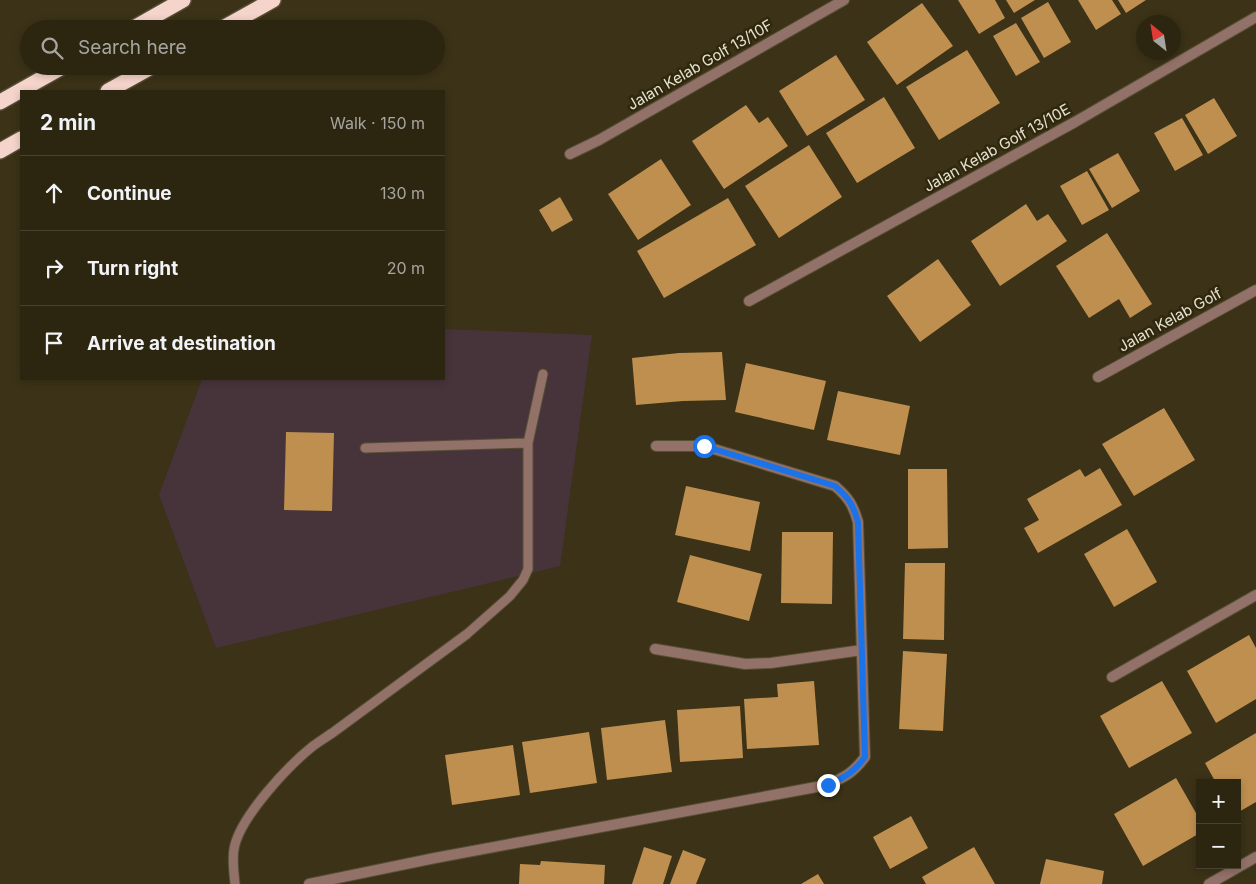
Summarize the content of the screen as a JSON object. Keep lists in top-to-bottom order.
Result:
{
  "streets": {
    "street": ["Jalan Kelab Golf 13/10F", "Jalan Kelab Golf 13/10E", "Jalan Kelab Golf"]
  },
  "north": "top left",
  "page": {
    "search": "Search here",
    "heading": ["2 min", "Walk · 150 m"],
    "list": [
      ["Continue", "130 m"],
      ["Turn right", "20 m"],
      "Arrive at destination"
    ],
    "map_buttons": ["+", "−"]
  }
}
